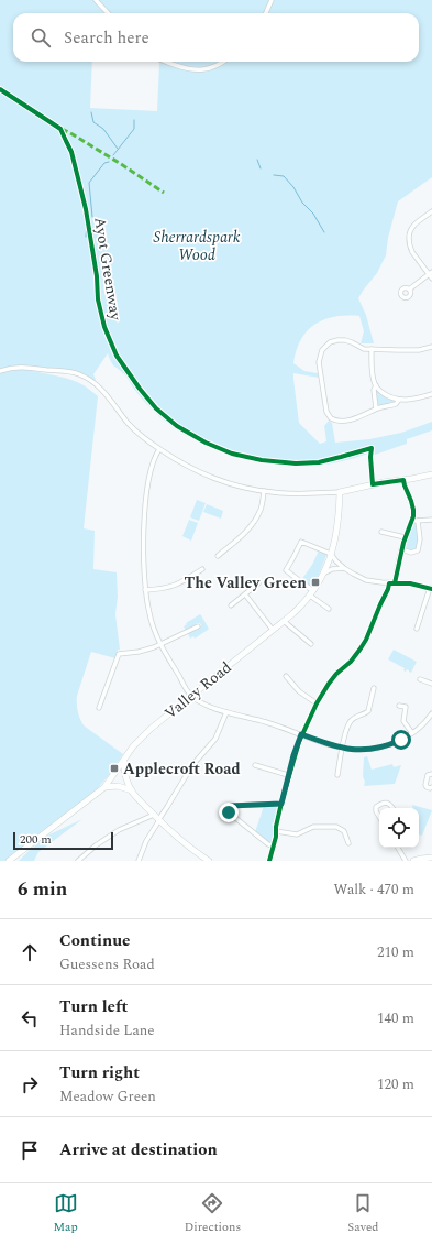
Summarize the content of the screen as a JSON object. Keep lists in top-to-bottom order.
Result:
{
  "streets": {
    "main road": ["Valley Road"],
    "cycle path": ["Ayot Greenway"]
  },
  "parks": ["Sherrardspark Wood"],
  "places": {
    "transit": ["The Valley Green", "Applecroft Road"]
  },
  "scale_bar": "200 m",
  "page": {
    "search": "Search here",
    "scale": "200 m",
    "heading": ["6 min", "Walk · 470 m"],
    "list": [
      ["Continue", "Guessens Road", "210 m"],
      ["Turn left", "Handside Lane", "140 m"],
      ["Turn right", "Meadow Green", "120 m"],
      "Arrive at destination"
    ],
    "nav": ["Map", "Directions", "Saved"]
  }
}
